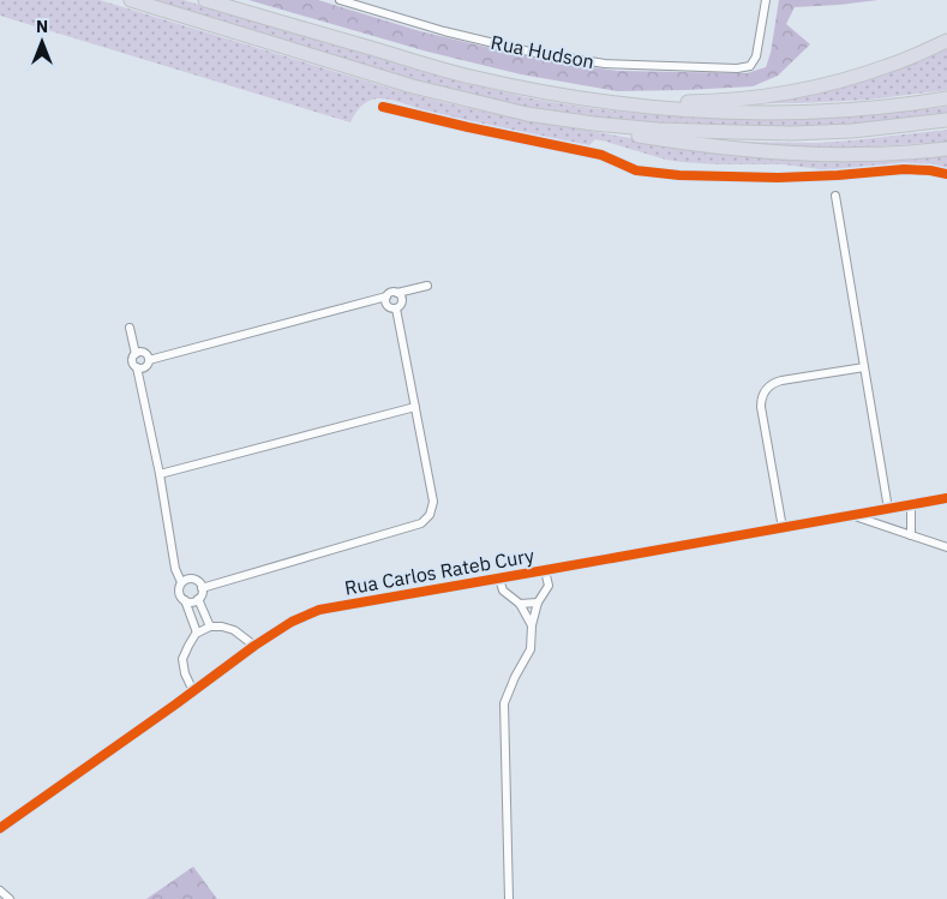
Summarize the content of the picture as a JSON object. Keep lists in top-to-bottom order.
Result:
{
  "streets": {
    "street": ["Rua Hudson", "Rua Carlos Rateb Cury"]
  },
  "north": "top"
}
